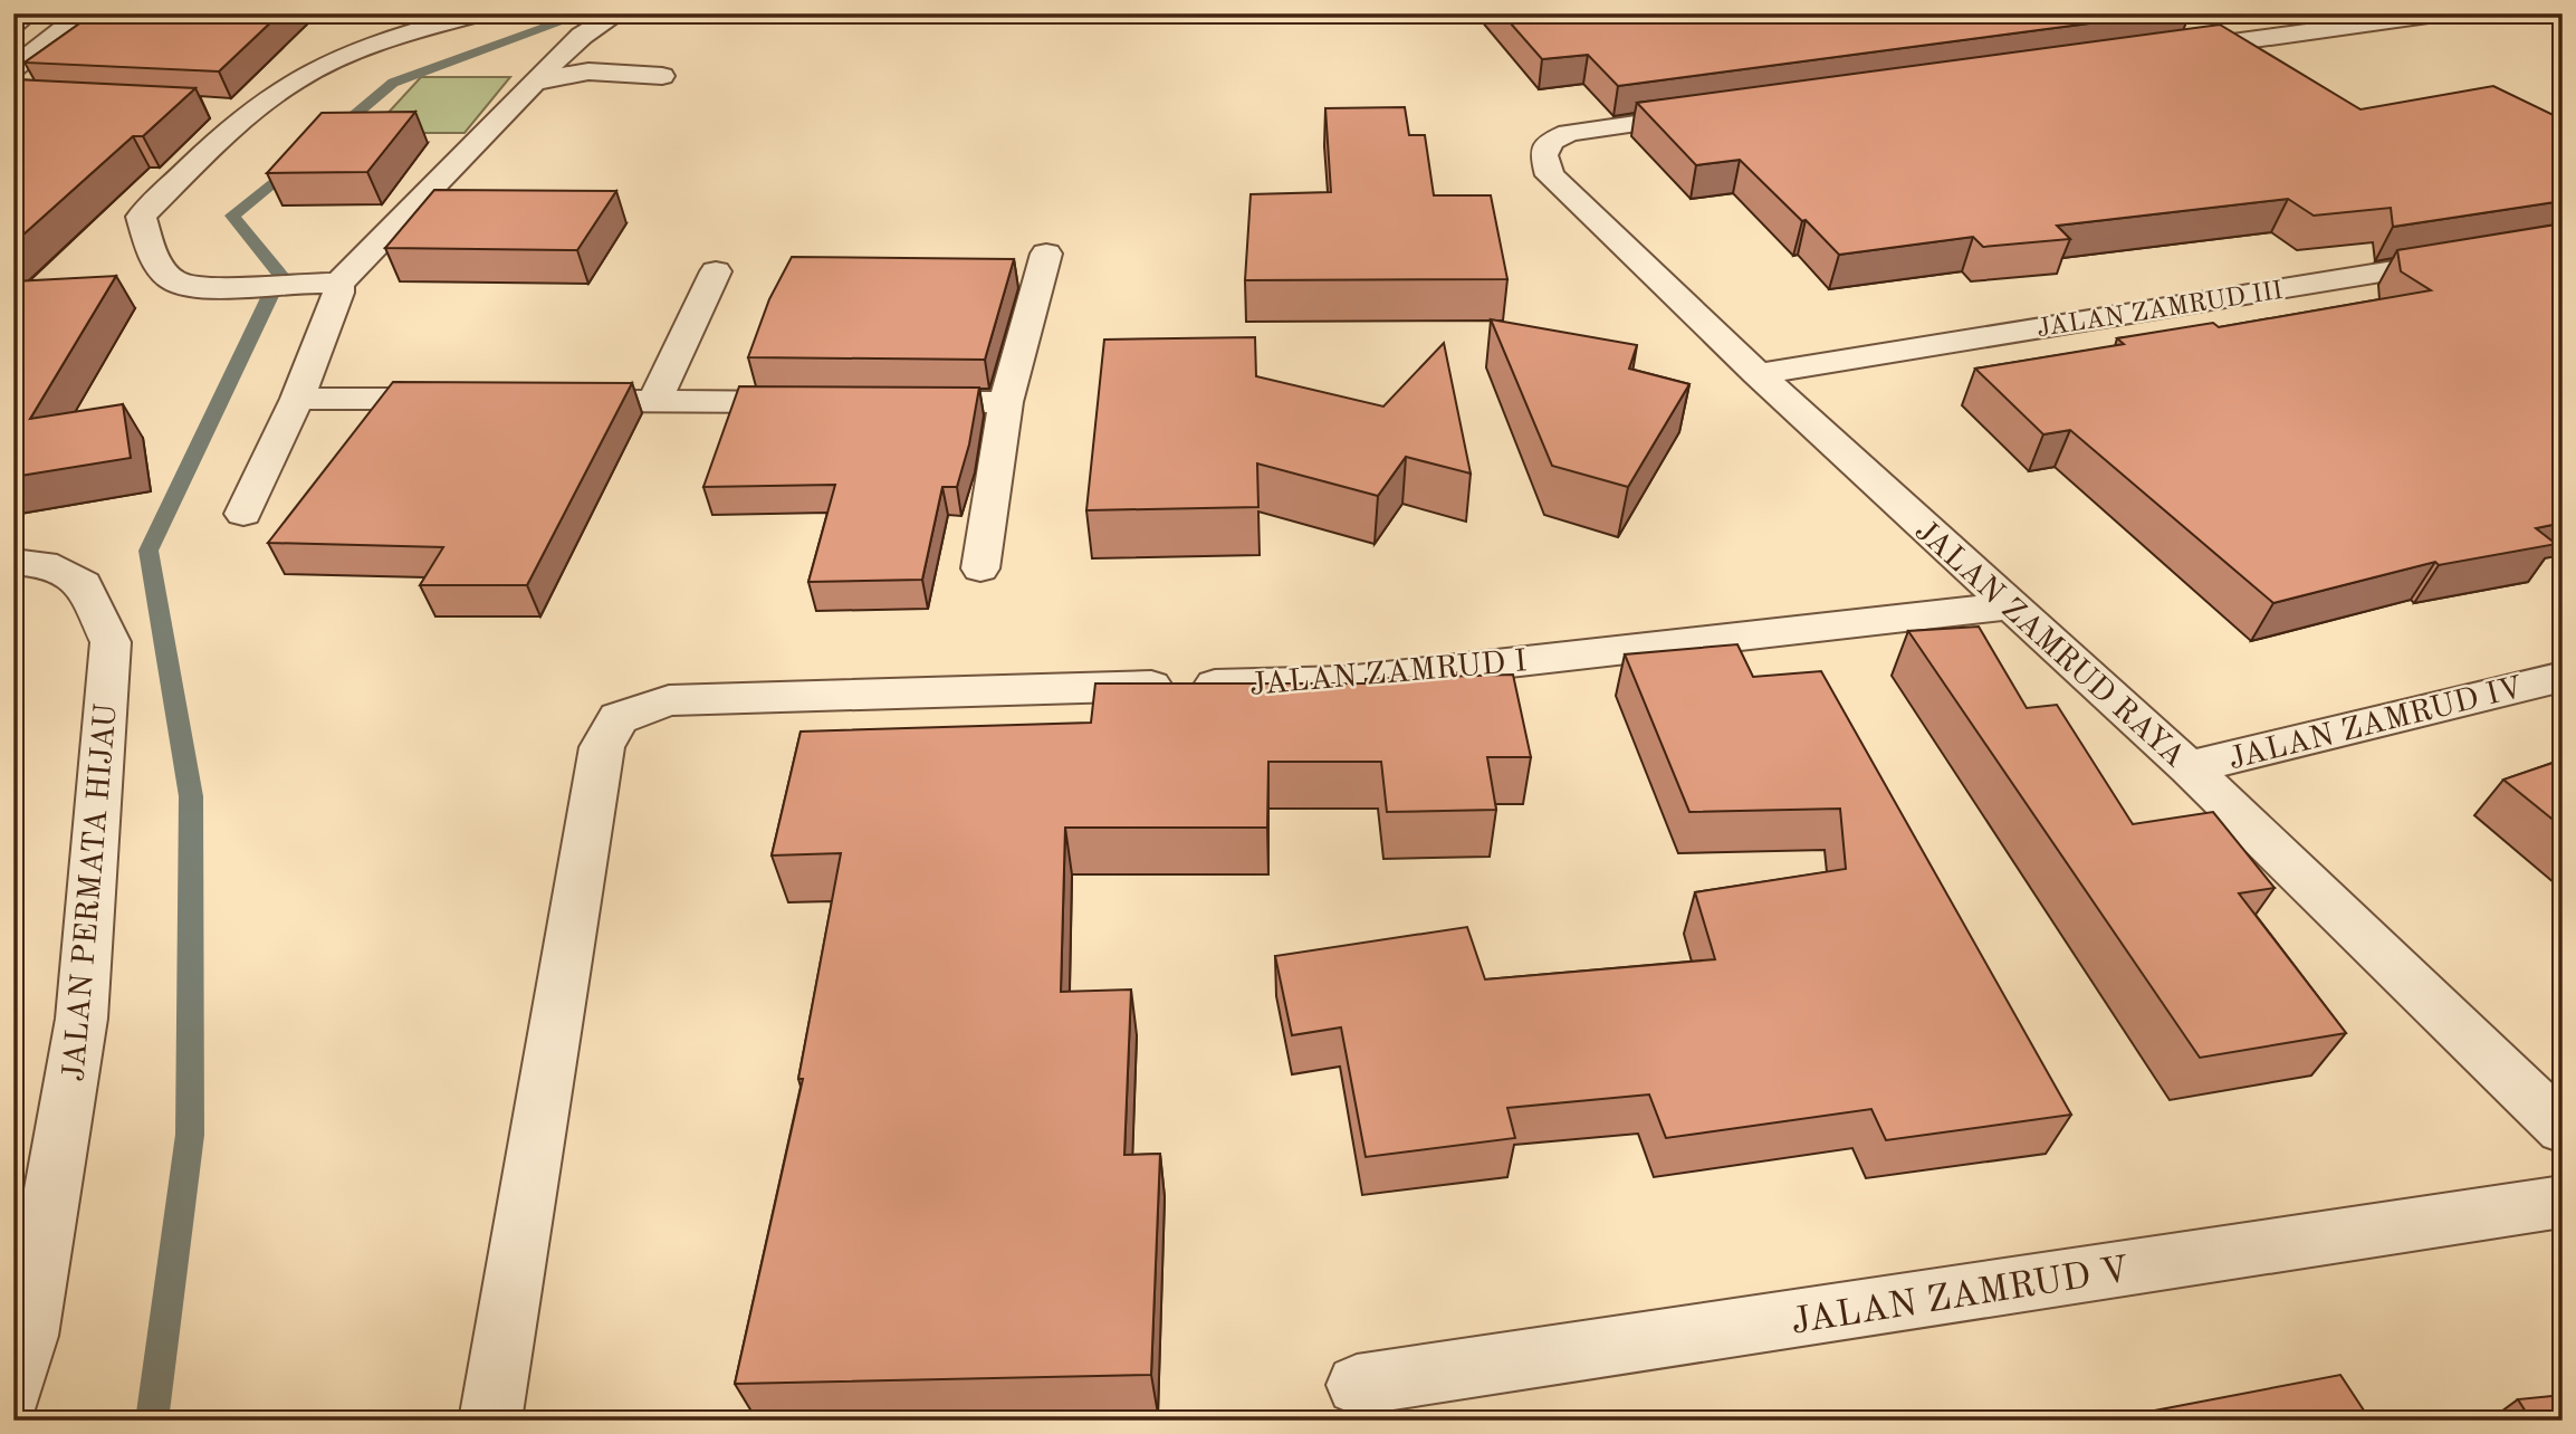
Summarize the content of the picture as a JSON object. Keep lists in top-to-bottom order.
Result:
{
  "streets": {
    "street": [
      "JALAN ZAMRUD III",
      "JALAN ZAMRUD RAYA",
      "JALAN ZAMRUD I",
      "JALAN ZAMRUD IV",
      "JALAN PERMATA HIJAU",
      "JALAN ZAMRUD V"
    ]
  },
  "crossings": [
    ["JALAN ZAMRUD III", "JALAN ZAMRUD RAYA"],
    ["JALAN ZAMRUD RAYA", "JALAN ZAMRUD I"],
    ["JALAN ZAMRUD RAYA", "JALAN ZAMRUD IV"]
  ]
}
